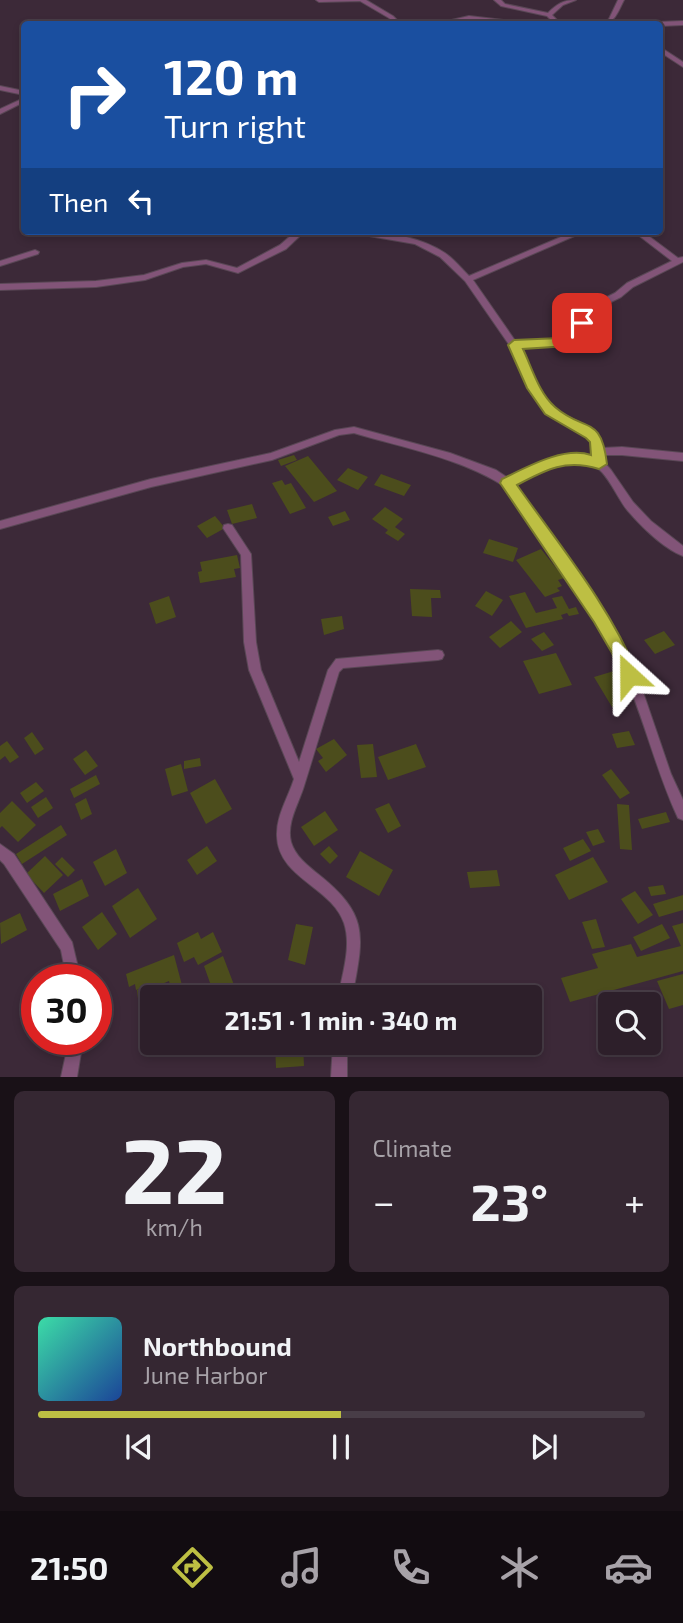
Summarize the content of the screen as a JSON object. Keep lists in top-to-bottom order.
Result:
{
  "page": {
    "turn": ["120 m", "Turn right"],
    "then": "Then",
    "limit": "30",
    "trip": "21:51 · 1 min · 340 m",
    "tile": [
      ["22", "km/h"],
      "Climate"
    ],
    "heat": ["−", "23°", "+"],
    "song": ["Northbound", "June Harbor"],
    "tabs": "21:50"
  }
}
